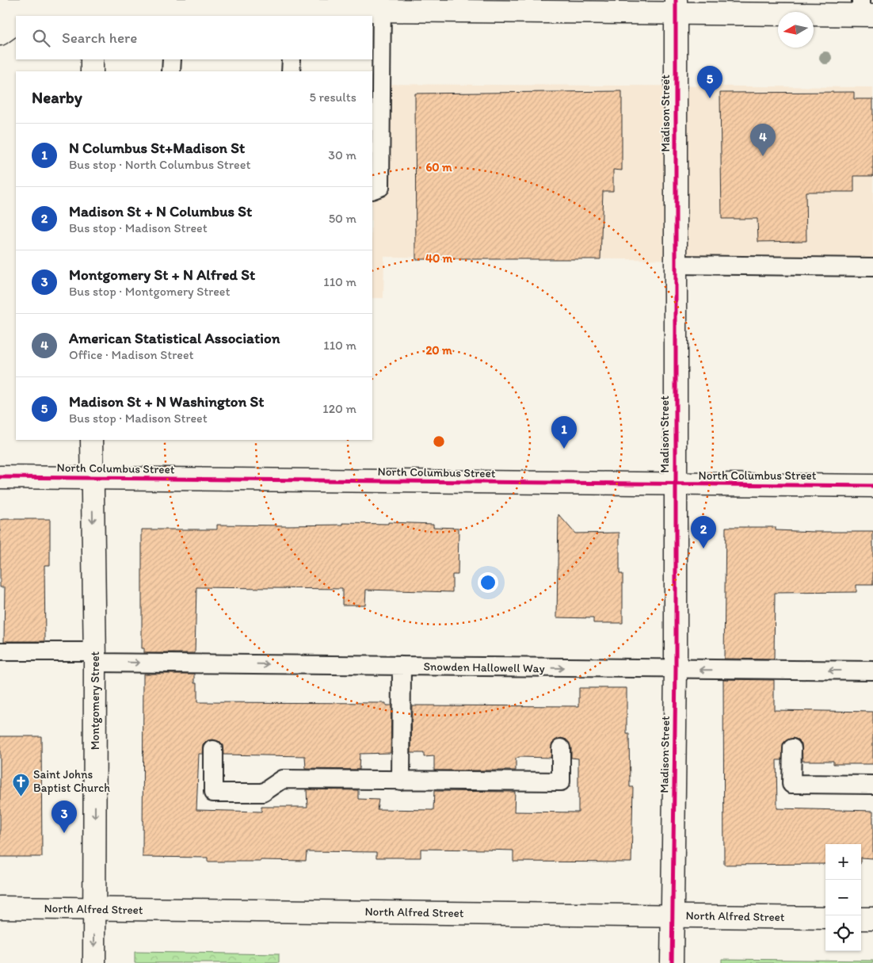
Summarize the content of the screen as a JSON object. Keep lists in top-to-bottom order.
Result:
{
  "streets": {
    "street": [
      "Madison Street",
      "North Columbus Street",
      "Montgomery Street",
      "North Alfred Street"
    ],
    "lane": ["Snowden Hallowell Way"]
  },
  "crossings": [
    ["Madison Street", "North Columbus Street"],
    ["Madison Street", "Snowden Hallowell Way"],
    ["Madison Street", "North Alfred Street"],
    ["North Columbus Street", "Montgomery Street"],
    ["Snowden Hallowell Way", "Montgomery Street"],
    ["Montgomery Street", "North Alfred Street"]
  ],
  "one_way": ["Montgomery Street"],
  "places": {
    "church": ["Saint Johns Baptist Church"]
  },
  "north": "left",
  "page": {
    "search": "Search here",
    "pins": [
      "5",
      "4",
      "1",
      "2",
      "3"
    ],
    "heading": ["Nearby", "5 results"],
    "list": [
      {
        "mark": "1",
        "name": "N Columbus St+Madison St",
        "note": "Bus stop · North Columbus Street",
        "value": "30 m"
      },
      {
        "mark": "2",
        "name": "Madison St + N Columbus St",
        "note": "Bus stop · Madison Street",
        "value": "50 m"
      },
      {
        "mark": "3",
        "name": "Montgomery St + N Alfred St",
        "note": "Bus stop · Montgomery Street",
        "value": "110 m"
      },
      {
        "mark": "4",
        "name": "American Statistical Association",
        "note": "Office · Madison Street",
        "value": "110 m"
      },
      {
        "mark": "5",
        "name": "Madison St + N Washington St",
        "note": "Bus stop · Madison Street",
        "value": "120 m"
      }
    ],
    "map_buttons": ["+", "−"]
  },
  "rings": ["60 m", "40 m", "20 m"]
}
